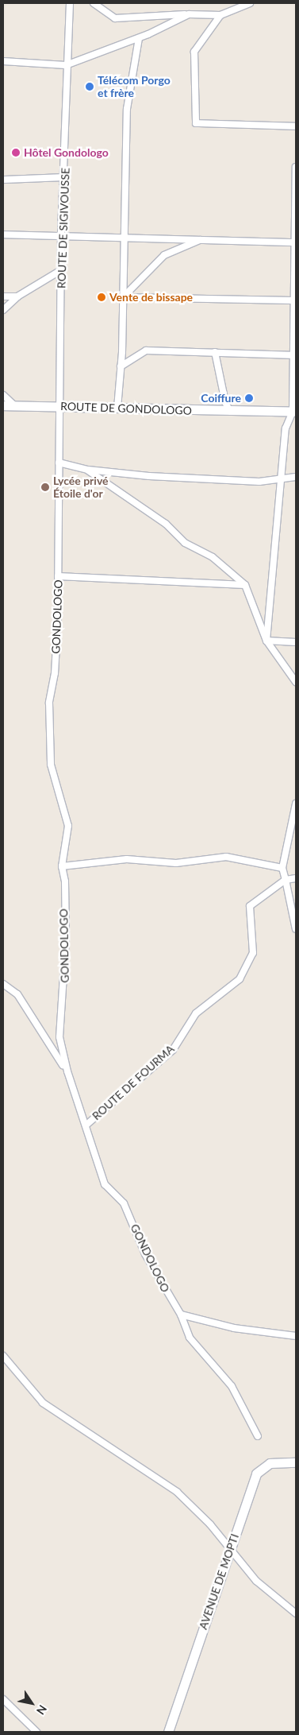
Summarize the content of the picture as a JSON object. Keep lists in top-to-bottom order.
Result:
{
  "streets": {
    "street": [
      "ROUTE DE SIGIVOUSSE",
      "ROUTE DE GONDOLOGO",
      "GONDOLOGO",
      "ROUTE DE FOURMA",
      "AVENUE DE MOPTI"
    ]
  },
  "crossings": [
    ["ROUTE DE SIGIVOUSSE", "ROUTE DE GONDOLOGO"],
    ["ROUTE DE SIGIVOUSSE", "GONDOLOGO"],
    ["ROUTE DE GONDOLOGO", "GONDOLOGO"],
    ["GONDOLOGO", "ROUTE DE FOURMA"]
  ],
  "places": [
    "Télécom Porgo et frère",
    "Hôtel Gondologo",
    "Vente de bissape",
    "Coiffure",
    "Lycée privé Étoile d'or"
  ],
  "north": "bottom right"
}
